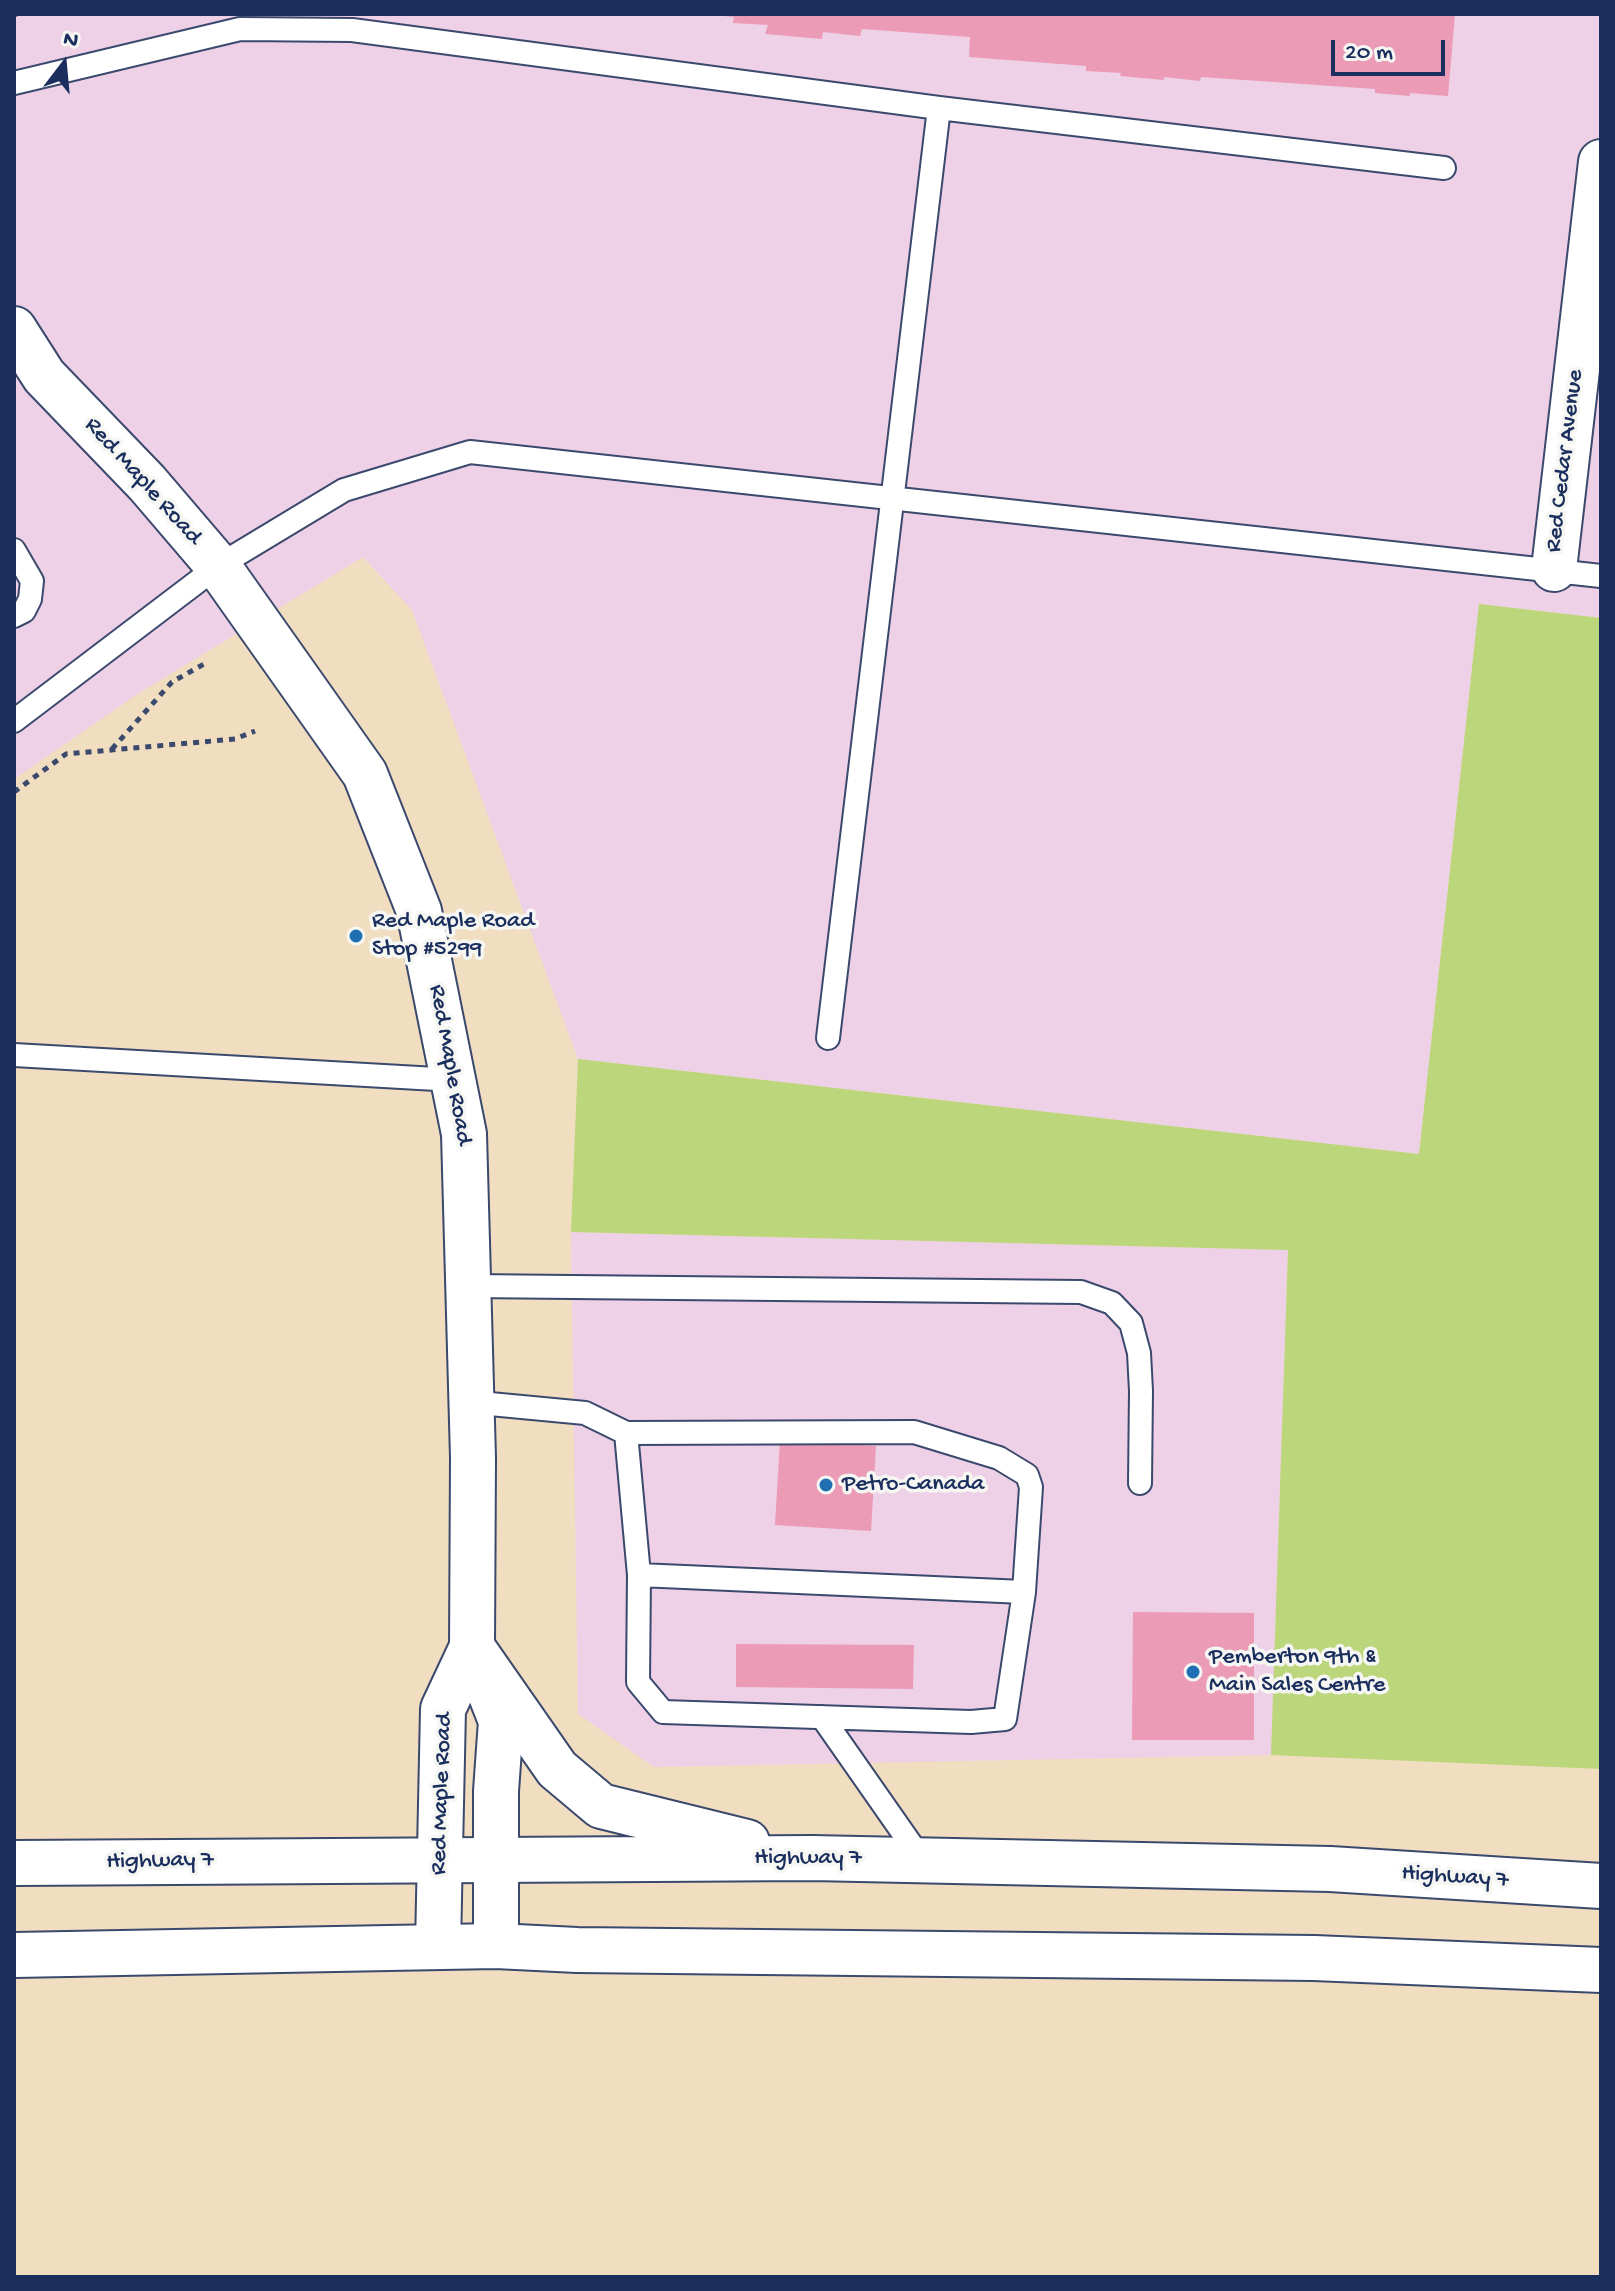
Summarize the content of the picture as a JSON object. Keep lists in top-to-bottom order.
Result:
{
  "streets": {
    "main road": ["Red Cedar Avenue", "Red Maple Road", "Highway 7"]
  },
  "crossings": [
    ["Red Maple Road", "Highway 7"]
  ],
  "places": ["Red Maple Road Stop #5299", "Petro-Canada", "Pemberton 9th & Main Sales Centre"],
  "scale_bar": "20 m",
  "north": "top"
}
